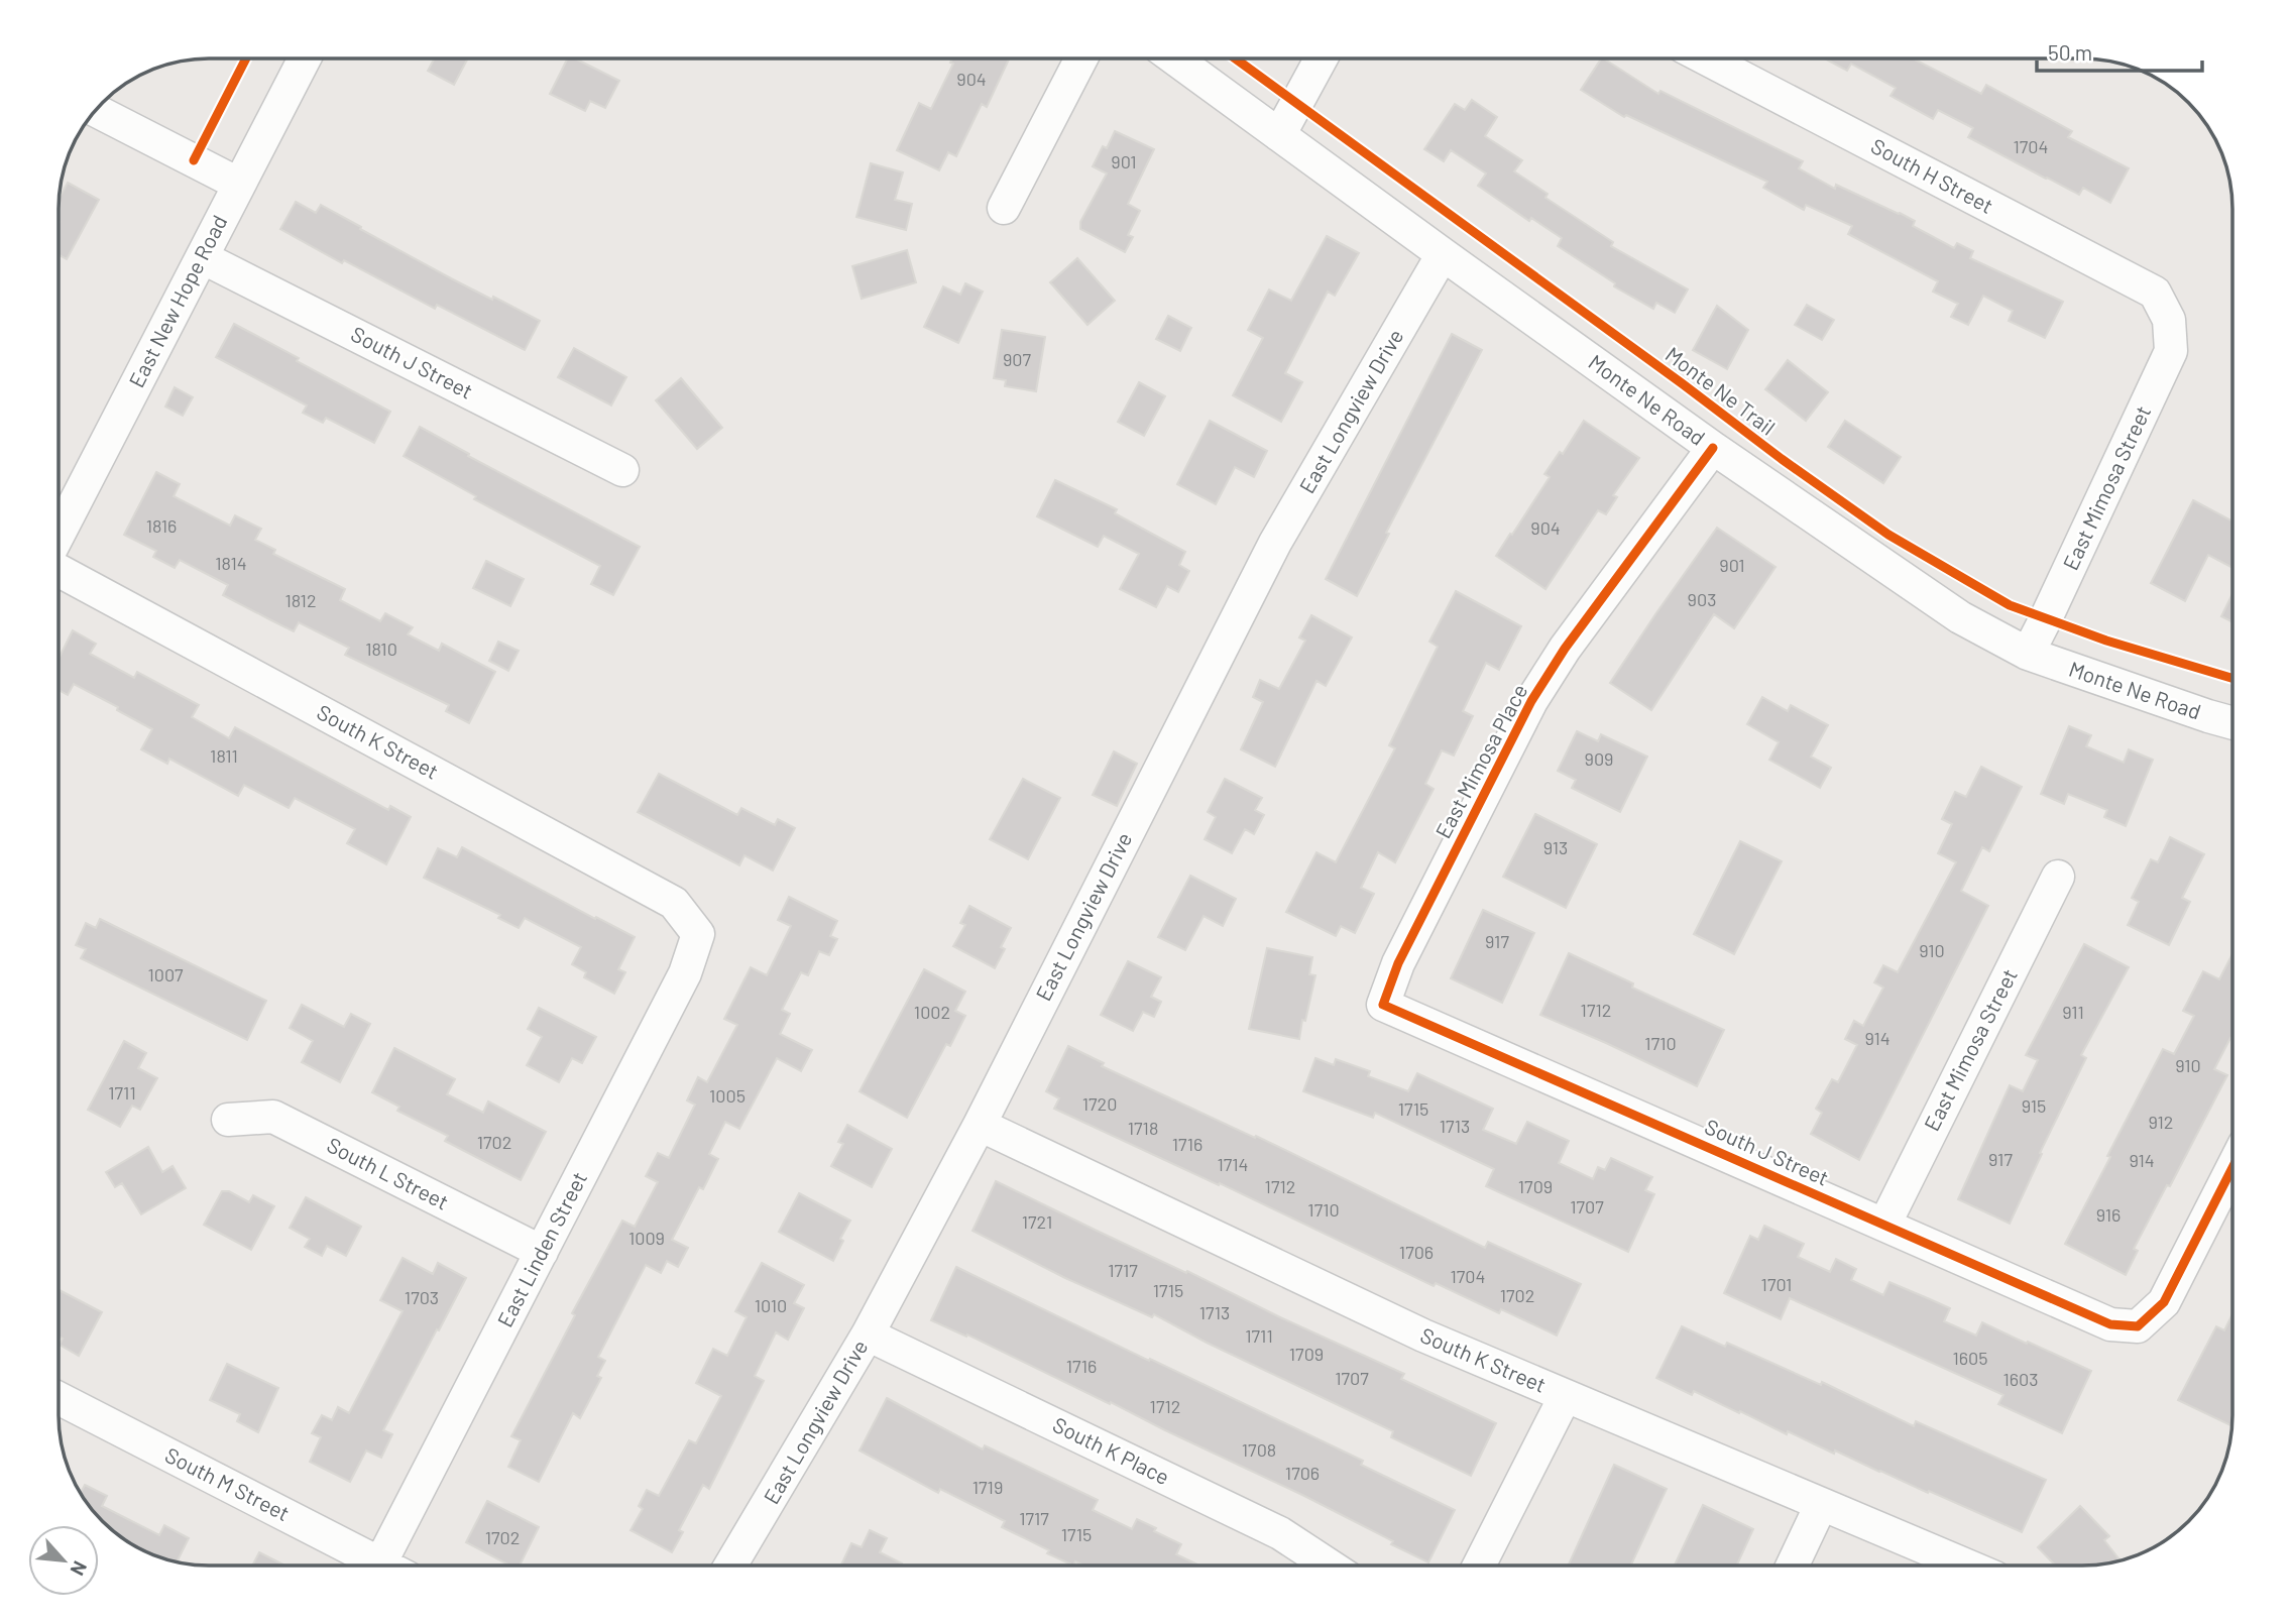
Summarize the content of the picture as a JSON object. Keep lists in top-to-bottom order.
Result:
{
  "streets": {
    "street": [
      "South H Street",
      "East New Hope Road",
      "South J Street",
      "Monte Ne Road",
      "East Longview Drive",
      "East Mimosa Street",
      "South K Street",
      "East Mimosa Place",
      "South L Street",
      "East Linden Street",
      "South K Place",
      "South M Street"
    ],
    "cycle path": ["Monte Ne Trail"]
  },
  "crossings": [
    ["South H Street", "East Mimosa Street"],
    ["East New Hope Road", "South J Street"],
    ["South J Street", "East Mimosa Street"],
    ["South J Street", "East Mimosa Place"],
    ["Monte Ne Road", "East Longview Drive"],
    ["Monte Ne Road", "East Mimosa Street"],
    ["Monte Ne Road", "East Mimosa Place"],
    ["East Longview Drive", "South K Street"],
    ["East Longview Drive", "South K Place"],
    ["South K Street", "East Linden Street"],
    ["South L Street", "East Linden Street"]
  ],
  "house_numbers": [
    "904",
    "1704",
    "901",
    "907",
    "1816",
    "904",
    "1814",
    "901",
    "903",
    "1812",
    "1810",
    "1811",
    "909",
    "913",
    "917",
    "910",
    "1007",
    "1712",
    "1002",
    "911",
    "914",
    "1710",
    "910",
    "1711",
    "1005",
    "1720",
    "915",
    "1715",
    "912",
    "1713",
    "1718",
    "1702",
    "1716",
    "917",
    "914",
    "1714",
    "1712",
    "1709",
    "1707",
    "1710",
    "916",
    "1721",
    "1009",
    "1706",
    "1717",
    "1704",
    "1701",
    "1715",
    "1702",
    "1703",
    "1010",
    "1713",
    "1711",
    "1709",
    "1605",
    "1716",
    "1707",
    "1603",
    "1712",
    "1708",
    "1706",
    "1719",
    "1717",
    "1715",
    "1702"
  ],
  "scale_bar": "50 m",
  "north": "bottom right"
}
